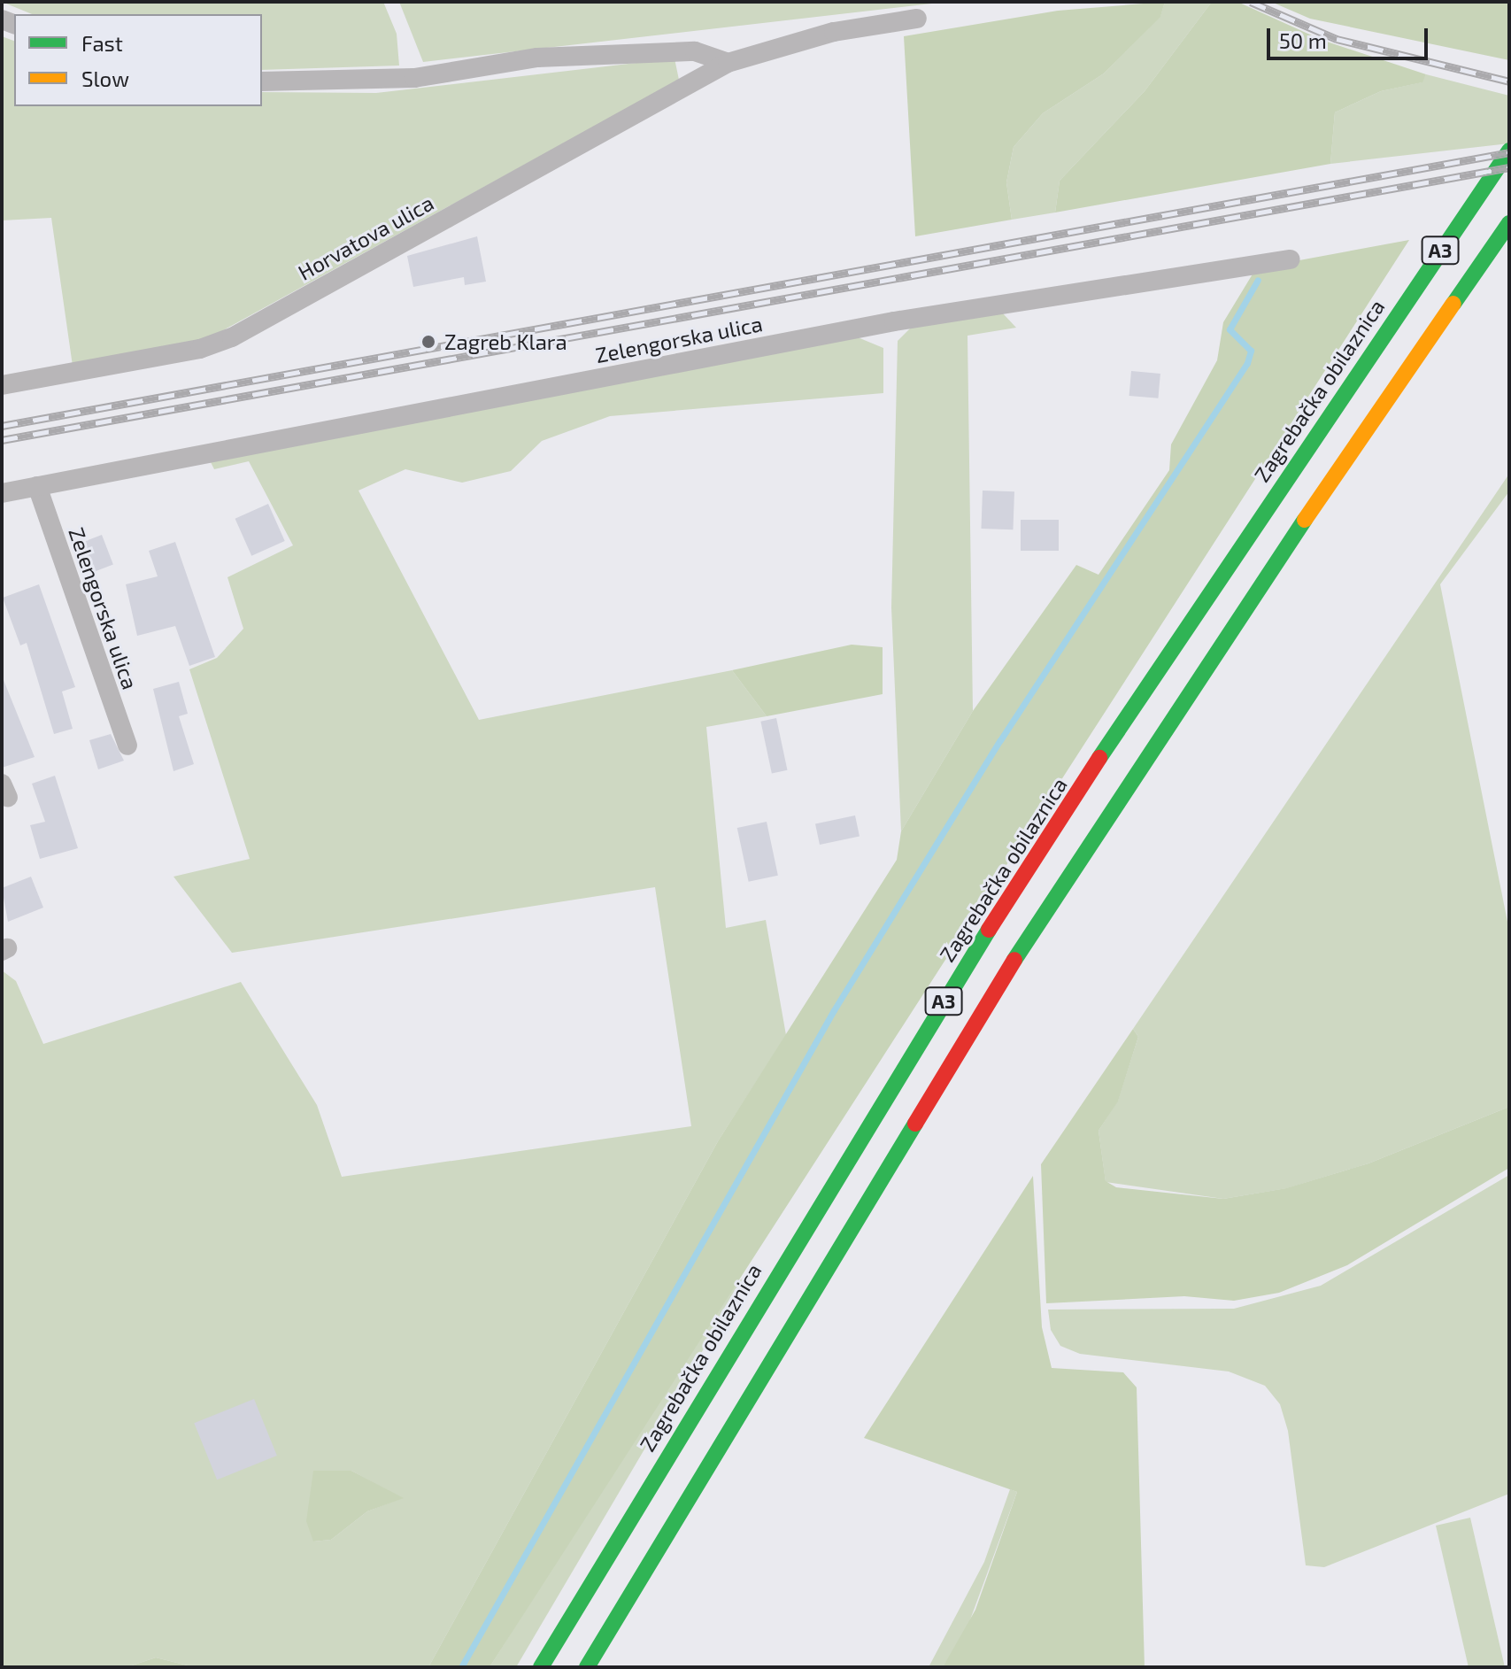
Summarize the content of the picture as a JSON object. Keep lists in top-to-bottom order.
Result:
{
  "streets": {
    "highway": ["A3", "Zagrebačka obilaznica"],
    "street": ["Horvatova ulica", "Zelengorska ulica"]
  },
  "places": ["Zagreb Klara"],
  "legend": ["Fast", "Slow"],
  "scale_bar": "50 m"
}
